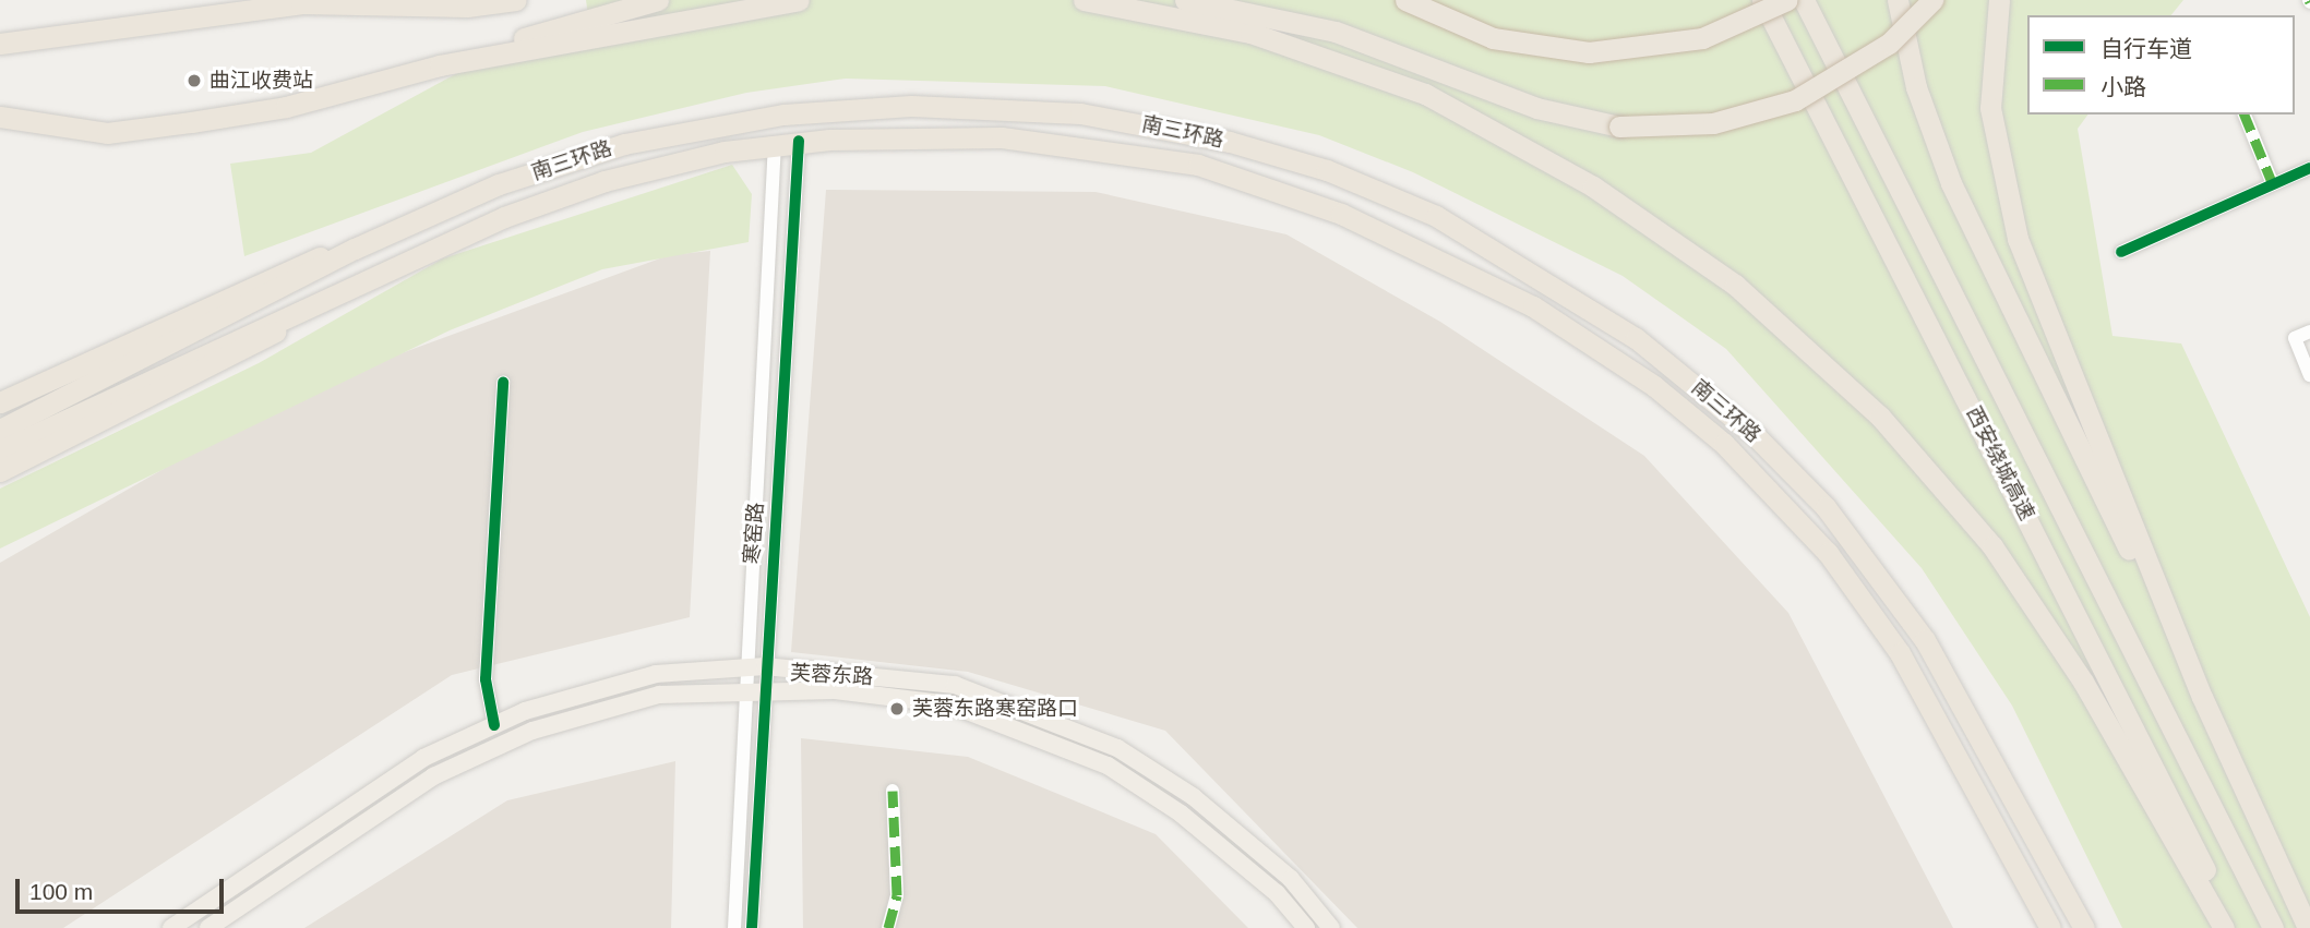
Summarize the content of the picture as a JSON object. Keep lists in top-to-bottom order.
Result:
{
  "streets": {
    "highway": ["南三环路", "西安绕城高速"],
    "main road": ["芙蓉东路"],
    "street": ["寒窑路"]
  },
  "crossings": [
    ["南三环路", "寒窑路"],
    ["寒窑路", "芙蓉东路"]
  ],
  "places": ["曲江收费站", "芙蓉东路寒窑路口"],
  "legend": ["自行车道", "小路"],
  "scale_bar": "100 m"
}
